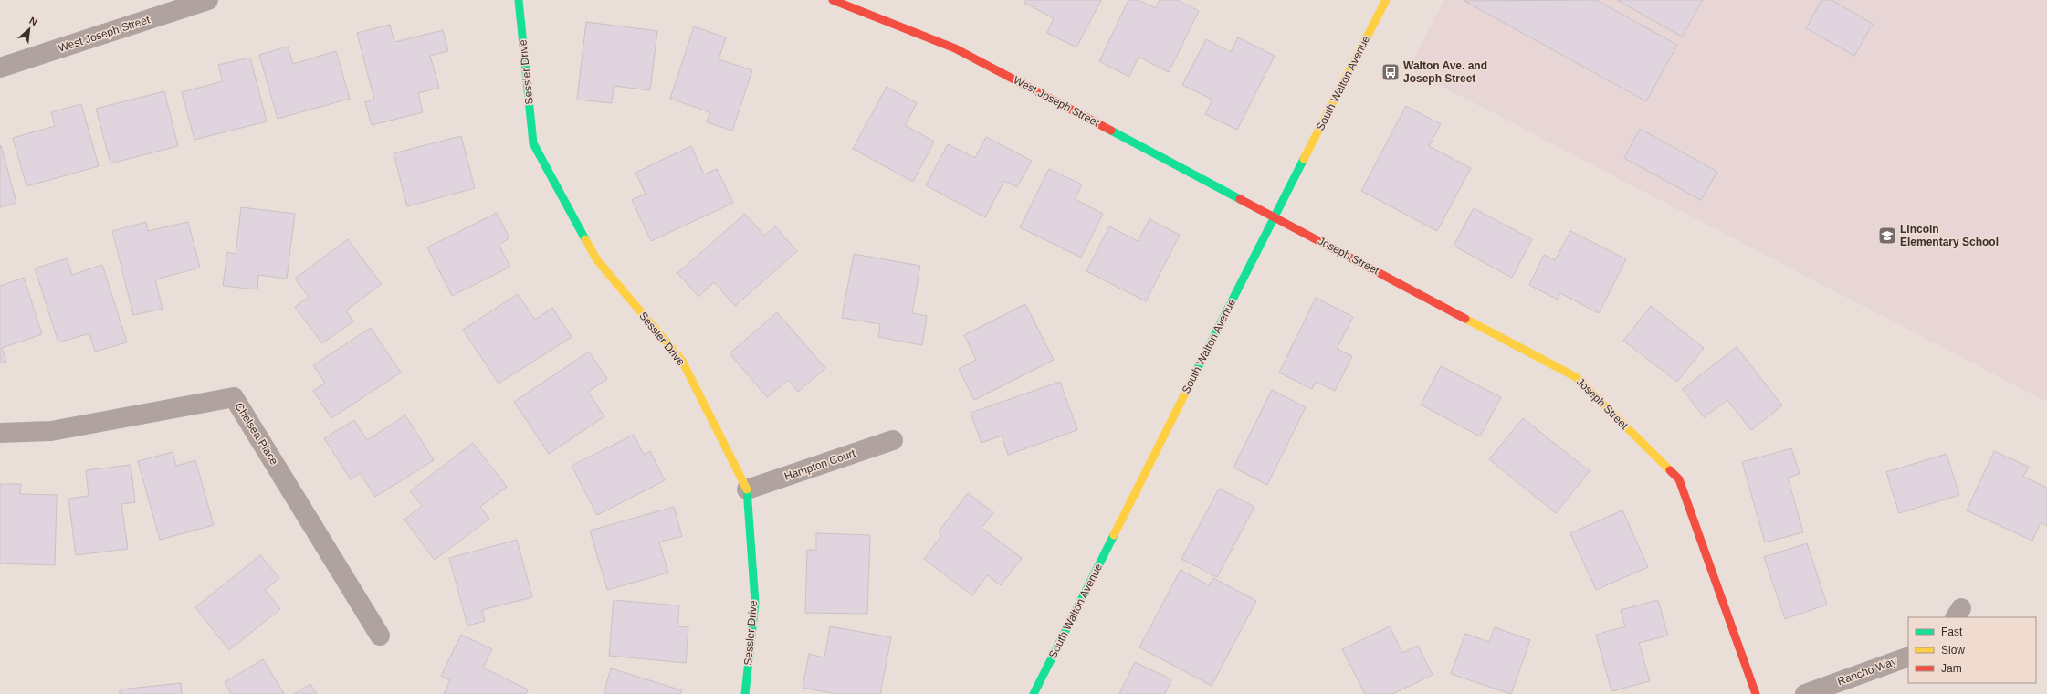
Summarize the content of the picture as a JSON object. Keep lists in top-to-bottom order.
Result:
{
  "streets": {
    "street": [
      "West Joseph Street",
      "Sessler Drive",
      "South Walton Avenue",
      "Joseph Street",
      "Chelsea Place",
      "Hampton Court",
      "Rancho Way"
    ]
  },
  "crossings": [
    ["West Joseph Street", "South Walton Avenue"],
    ["West Joseph Street", "Joseph Street"],
    ["Sessler Drive", "Hampton Court"],
    ["South Walton Avenue", "Joseph Street"]
  ],
  "places": {
    "bus stop": ["Walton Ave. and Joseph Street"],
    "school or university": ["Lincoln Elementary School"]
  },
  "legend": ["Fast", "Slow", "Jam"],
  "north": "top right"
}
